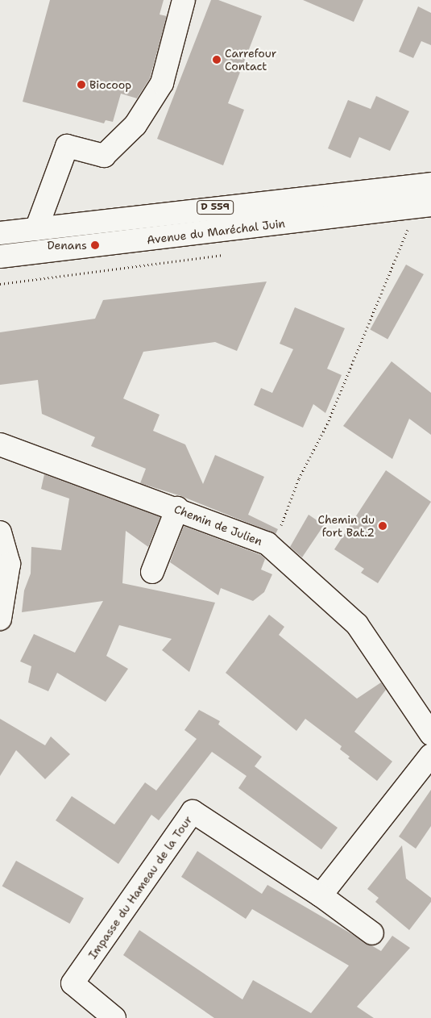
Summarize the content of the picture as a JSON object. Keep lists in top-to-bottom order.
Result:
{
  "streets": {
    "street": [
      "D 559",
      "Avenue du Maréchal Juin",
      "Chemin de Julien",
      "Impasse du Hameau de la Tour"
    ]
  },
  "places": [
    "Carrefour Contact",
    "Biocoop",
    "Denans",
    "Chemin du fort Bat.2"
  ]
}
